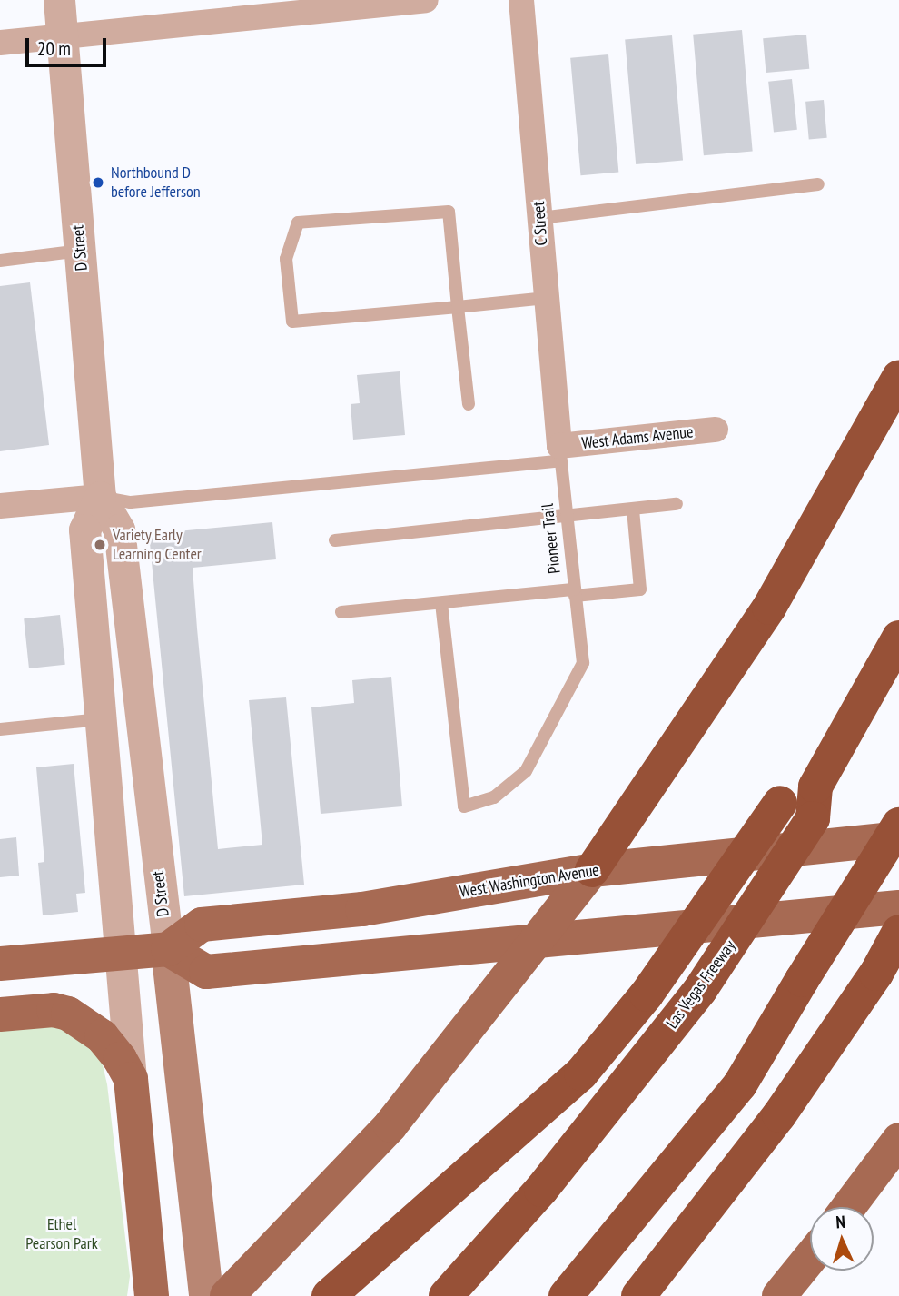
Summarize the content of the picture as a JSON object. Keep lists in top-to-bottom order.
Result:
{
  "streets": {
    "highway": ["Las Vegas Freeway"],
    "main road": ["D Street", "West Washington Avenue"],
    "street": ["C Street", "West Adams Avenue"],
    "lane": ["Pioneer Trail"]
  },
  "crossings": [
    ["C Street", "West Adams Avenue"],
    ["C Street", "Pioneer Trail"],
    ["D Street", "West Washington Avenue"],
    ["West Adams Avenue", "Pioneer Trail"]
  ],
  "parks": ["Ethel Pearson Park"],
  "places": ["Northbound D before Jefferson", "Variety Early Learning Center"],
  "scale_bar": "20 m",
  "north": "top"
}
